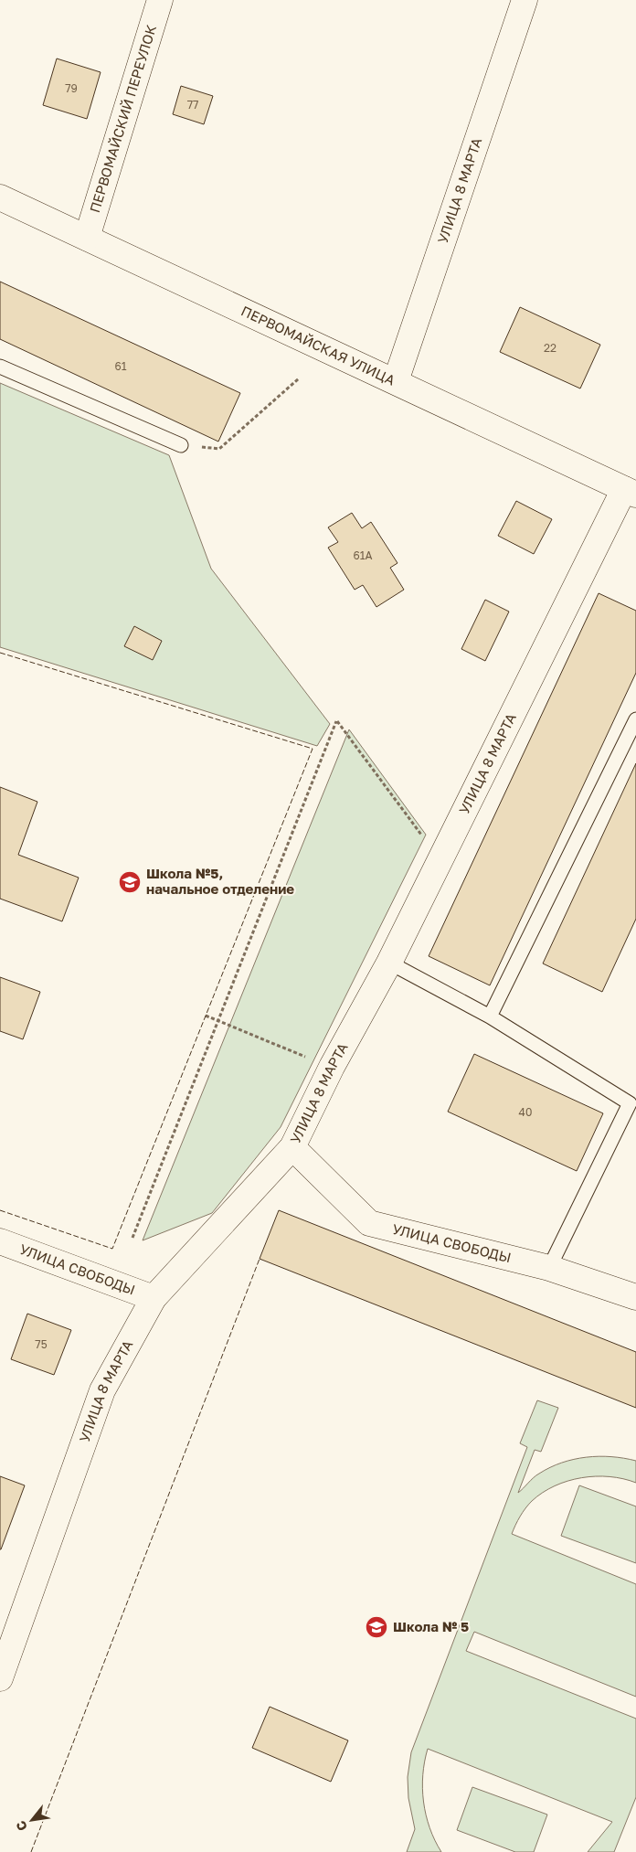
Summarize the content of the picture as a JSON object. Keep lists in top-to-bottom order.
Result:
{
  "streets": {
    "street": [
      "ПЕРВОМАЙСКИЙ ПЕРЕУЛОК",
      "УЛИЦА 8 МАРТА",
      "ПЕРВОМАЙСКАЯ УЛИЦА",
      "УЛИЦА СВОБОДЫ"
    ]
  },
  "crossings": [
    ["ПЕРВОМАЙСКИЙ ПЕРЕУЛОК", "ПЕРВОМАЙСКАЯ УЛИЦА"],
    ["УЛИЦА 8 МАРТА", "ПЕРВОМАЙСКАЯ УЛИЦА"],
    ["УЛИЦА 8 МАРТА", "УЛИЦА СВОБОДЫ"]
  ],
  "places": {
    "school or university": ["Школа №5, начальное отделение", "Школа № 5"]
  },
  "house_numbers": [
    "79",
    "77",
    "22",
    "61",
    "61А",
    "40",
    "75"
  ],
  "north": "bottom left"
}
